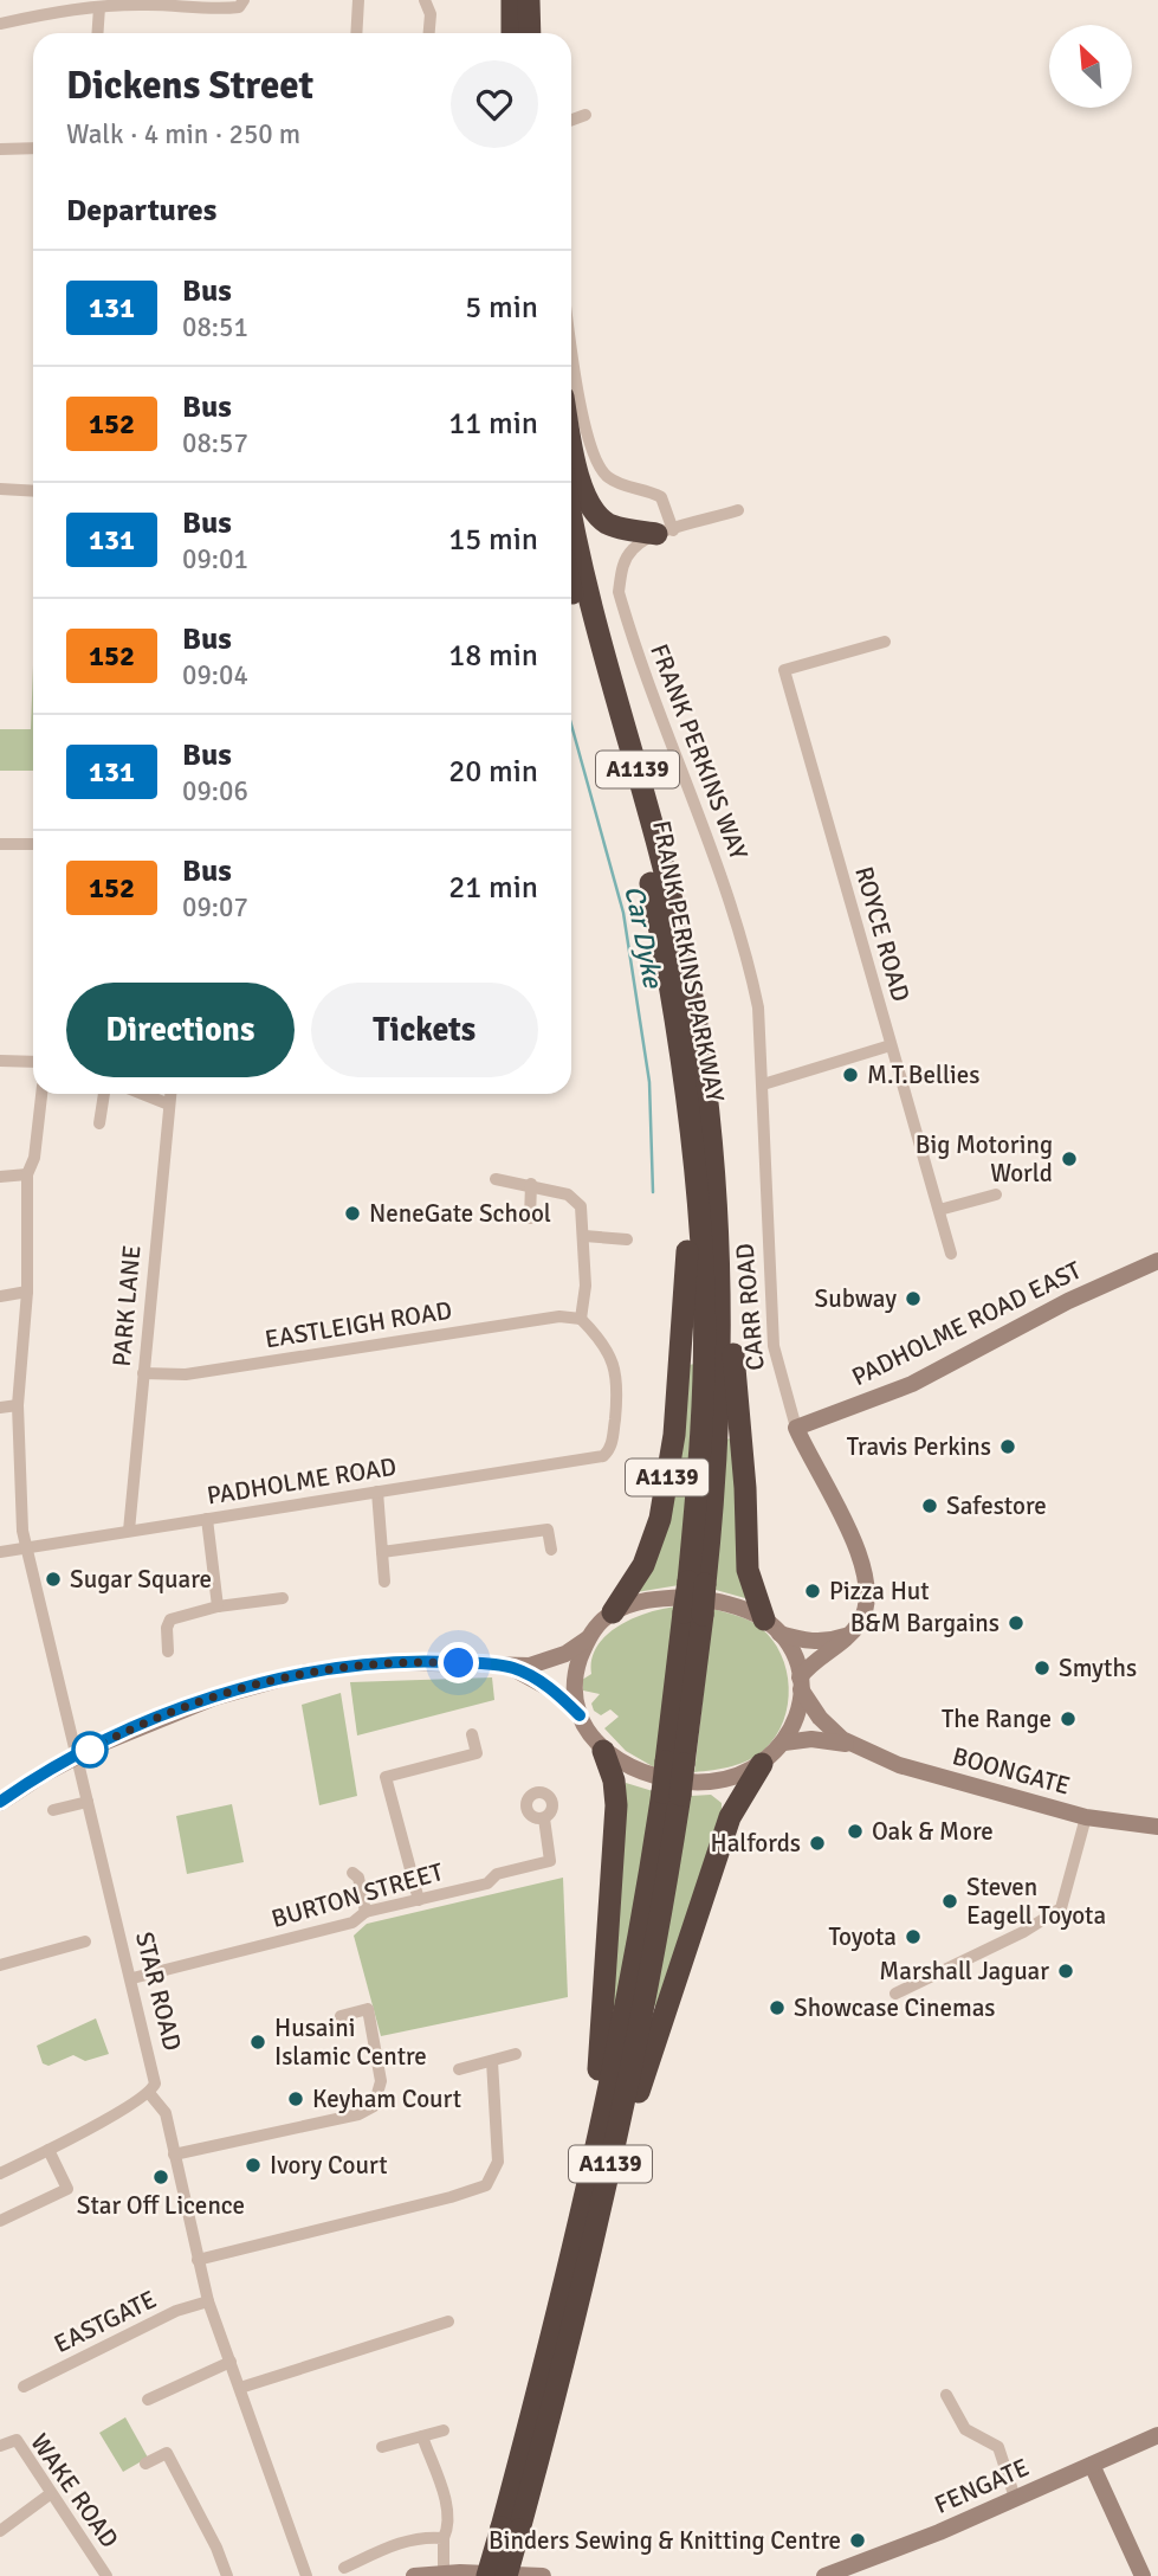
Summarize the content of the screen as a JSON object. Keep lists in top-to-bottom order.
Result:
{
  "streets": {
    "highway": ["A1139", "FRANK PERKINS PARKWAY"],
    "street": [
      "FRANK PERKINS WAY",
      "ROYCE ROAD",
      "PARK LANE",
      "CARR ROAD",
      "PADHOLME ROAD EAST",
      "EASTLEIGH ROAD",
      "PADHOLME ROAD",
      "BOONGATE",
      "BURTON STREET",
      "STAR ROAD",
      "EASTGATE",
      "FENGATE",
      "WAKE ROAD"
    ]
  },
  "crossings": [
    ["FRANK PERKINS WAY", "CARR ROAD"],
    ["A1139", "FRANK PERKINS PARKWAY"],
    ["A1139", "CARR ROAD"],
    ["A1139", "BOONGATE"],
    ["PARK LANE", "EASTLEIGH ROAD"],
    ["PARK LANE", "PADHOLME ROAD"],
    ["CARR ROAD", "PADHOLME ROAD EAST"],
    ["CARR ROAD", "BOONGATE"],
    ["EASTLEIGH ROAD", "PADHOLME ROAD"],
    ["PADHOLME ROAD", "STAR ROAD"],
    ["BURTON STREET", "STAR ROAD"],
    ["STAR ROAD", "EASTGATE"]
  ],
  "water": ["Car Dyke"],
  "places": [
    "M.T.Bellies",
    "Big Motoring World",
    "NeneGate School",
    "Subway",
    "Travis Perkins",
    "Safestore",
    "Sugar Square",
    "Pizza Hut",
    "B&M Bargains",
    "Smyths",
    "The Range",
    "Oak & More",
    "Halfords",
    "Steven Eagell Toyota",
    "Toyota",
    "Marshall Jaguar",
    "Showcase Cinemas",
    "Husaini Islamic Centre",
    "Keyham Court",
    "Ivory Court",
    "Star Off Licence",
    "Binders Sewing & Knitting Centre"
  ],
  "lines": ["bus line 131"],
  "north": "top left",
  "page": {
    "heading": [
      ["Dickens Street", "Walk · 4 min · 250 m"],
      "Departures"
    ],
    "list": [
      {
        "mark": "131",
        "name": "Bus",
        "note": "08:51",
        "value": "5 min"
      },
      {
        "mark": "152",
        "name": "Bus",
        "note": "08:57",
        "value": "11 min"
      },
      {
        "mark": "131",
        "name": "Bus",
        "note": "09:01",
        "value": "15 min"
      },
      {
        "mark": "152",
        "name": "Bus",
        "note": "09:04",
        "value": "18 min"
      },
      {
        "mark": "131",
        "name": "Bus",
        "note": "09:06",
        "value": "20 min"
      },
      {
        "mark": "152",
        "name": "Bus",
        "note": "09:07",
        "value": "21 min"
      }
    ],
    "buttons": ["Directions", "Tickets"]
  }
}
